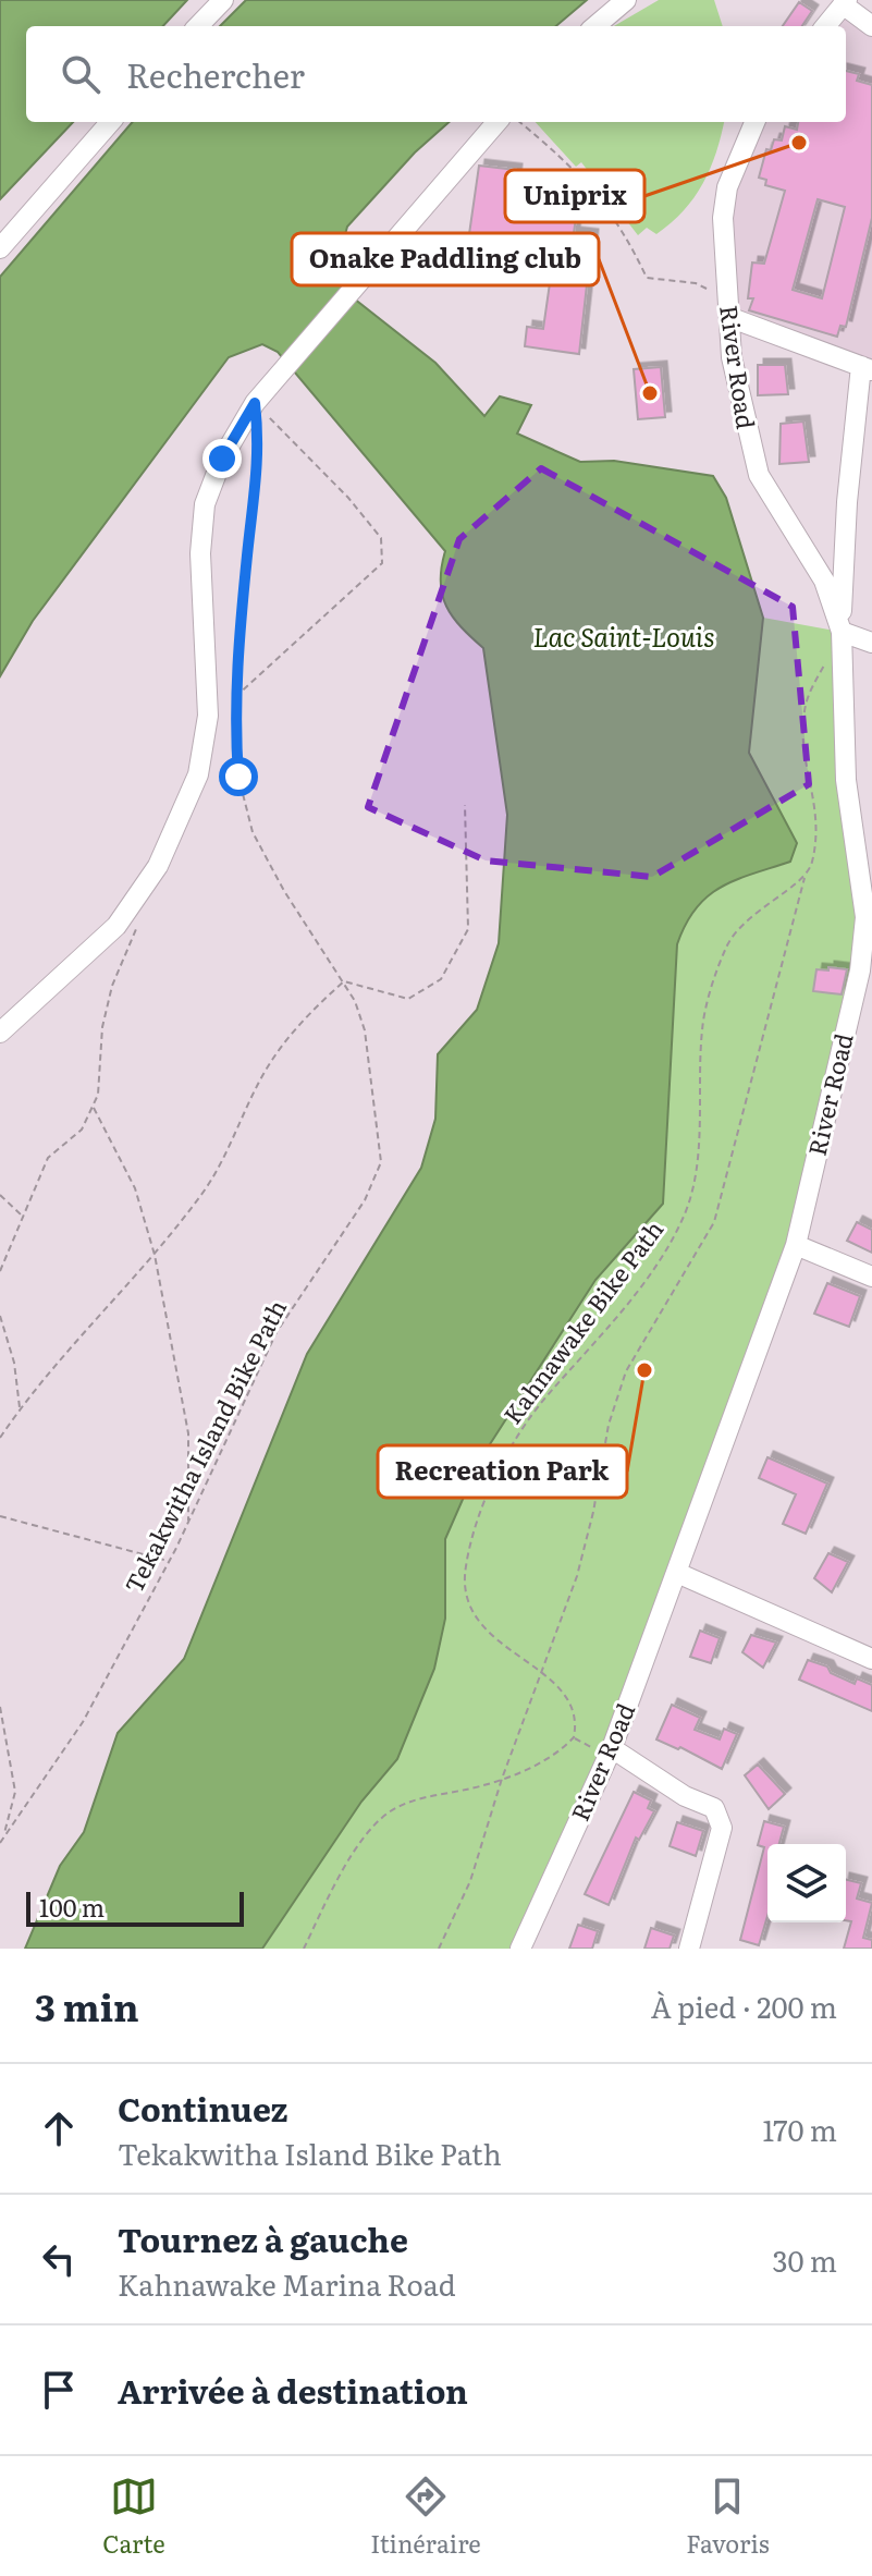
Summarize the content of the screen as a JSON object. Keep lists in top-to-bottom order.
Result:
{
  "streets": {
    "street": ["River Road"],
    "path": ["Kahnawake Bike Path", "Tekakwitha Island Bike Path"]
  },
  "water": ["Lac Saint-Louis"],
  "places": ["Uniprix", "Onake Paddling club", "Recreation Park"],
  "scale_bar": "100 m",
  "page": {
    "search": "Rechercher",
    "scale": "100 m",
    "heading": ["3 min", "À pied · 200 m"],
    "list": [
      ["Continuez", "Tekakwitha Island Bike Path", "170 m"],
      ["Tournez à gauche", "Kahnawake Marina Road", "30 m"],
      "Arrivée à destination"
    ],
    "nav": ["Carte", "Itinéraire", "Favoris"]
  }
}
